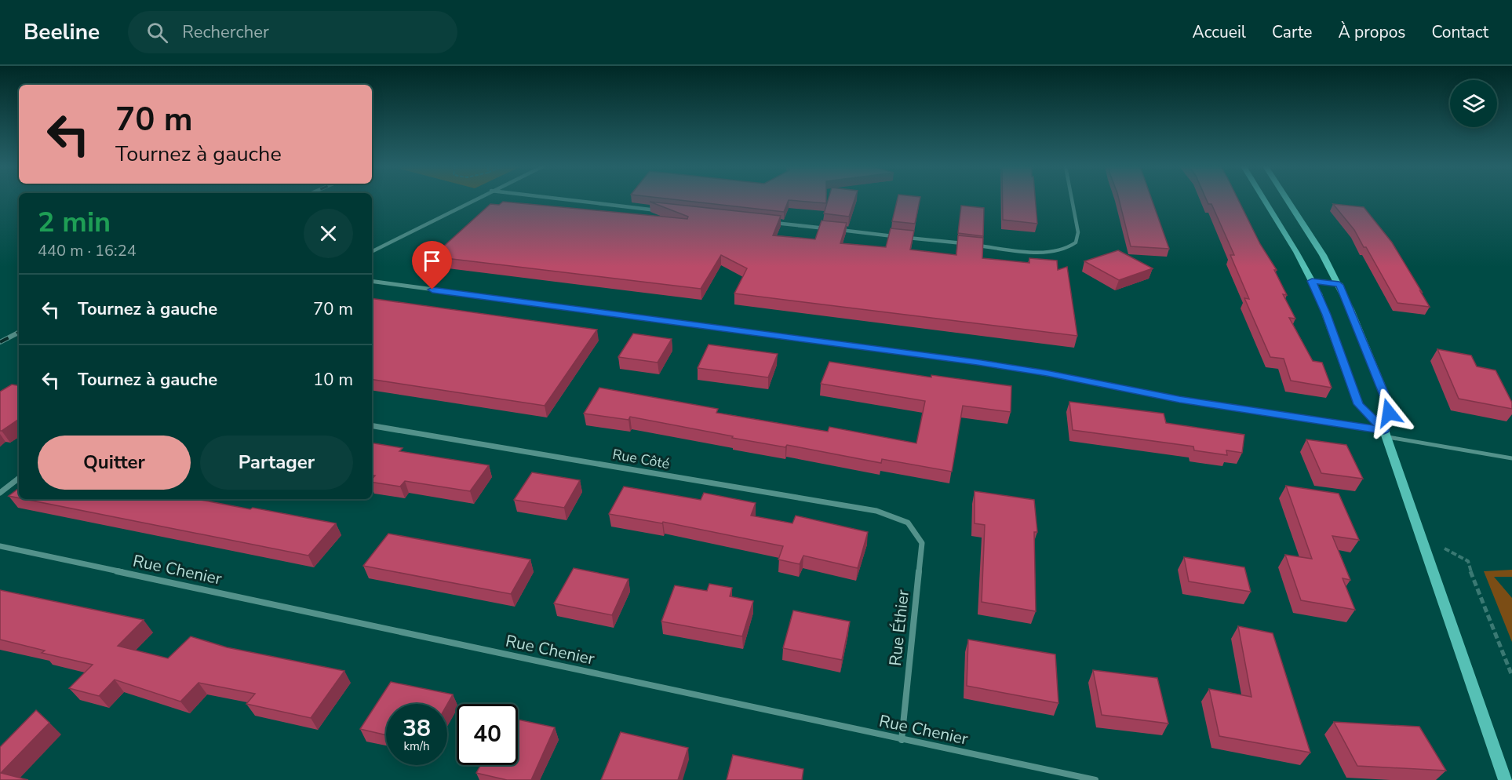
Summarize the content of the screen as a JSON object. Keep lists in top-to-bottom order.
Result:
{
  "streets": {
    "street": ["Rue Côté", "Rue Chenier", "Rue Éthier"]
  },
  "crossings": [
    ["Rue Côté", "Rue Éthier"],
    ["Rue Chenier", "Rue Éthier"]
  ],
  "page": {
    "header": "Beeline",
    "search": "Rechercher",
    "nav": [
      "Accueil",
      "Carte",
      "À propos",
      "Contact"
    ],
    "turn": ["70 m", "Tournez à gauche"],
    "heading": ["2 min", "440 m · 16:24"],
    "list": [
      {
        "name": "Tournez à gauche",
        "value": "70 m"
      },
      {
        "name": "Tournez à gauche",
        "value": "10 m"
      }
    ],
    "buttons": ["Quitter", "Partager"],
    "speed": "38 km/h",
    "limit": "40"
  }
}
